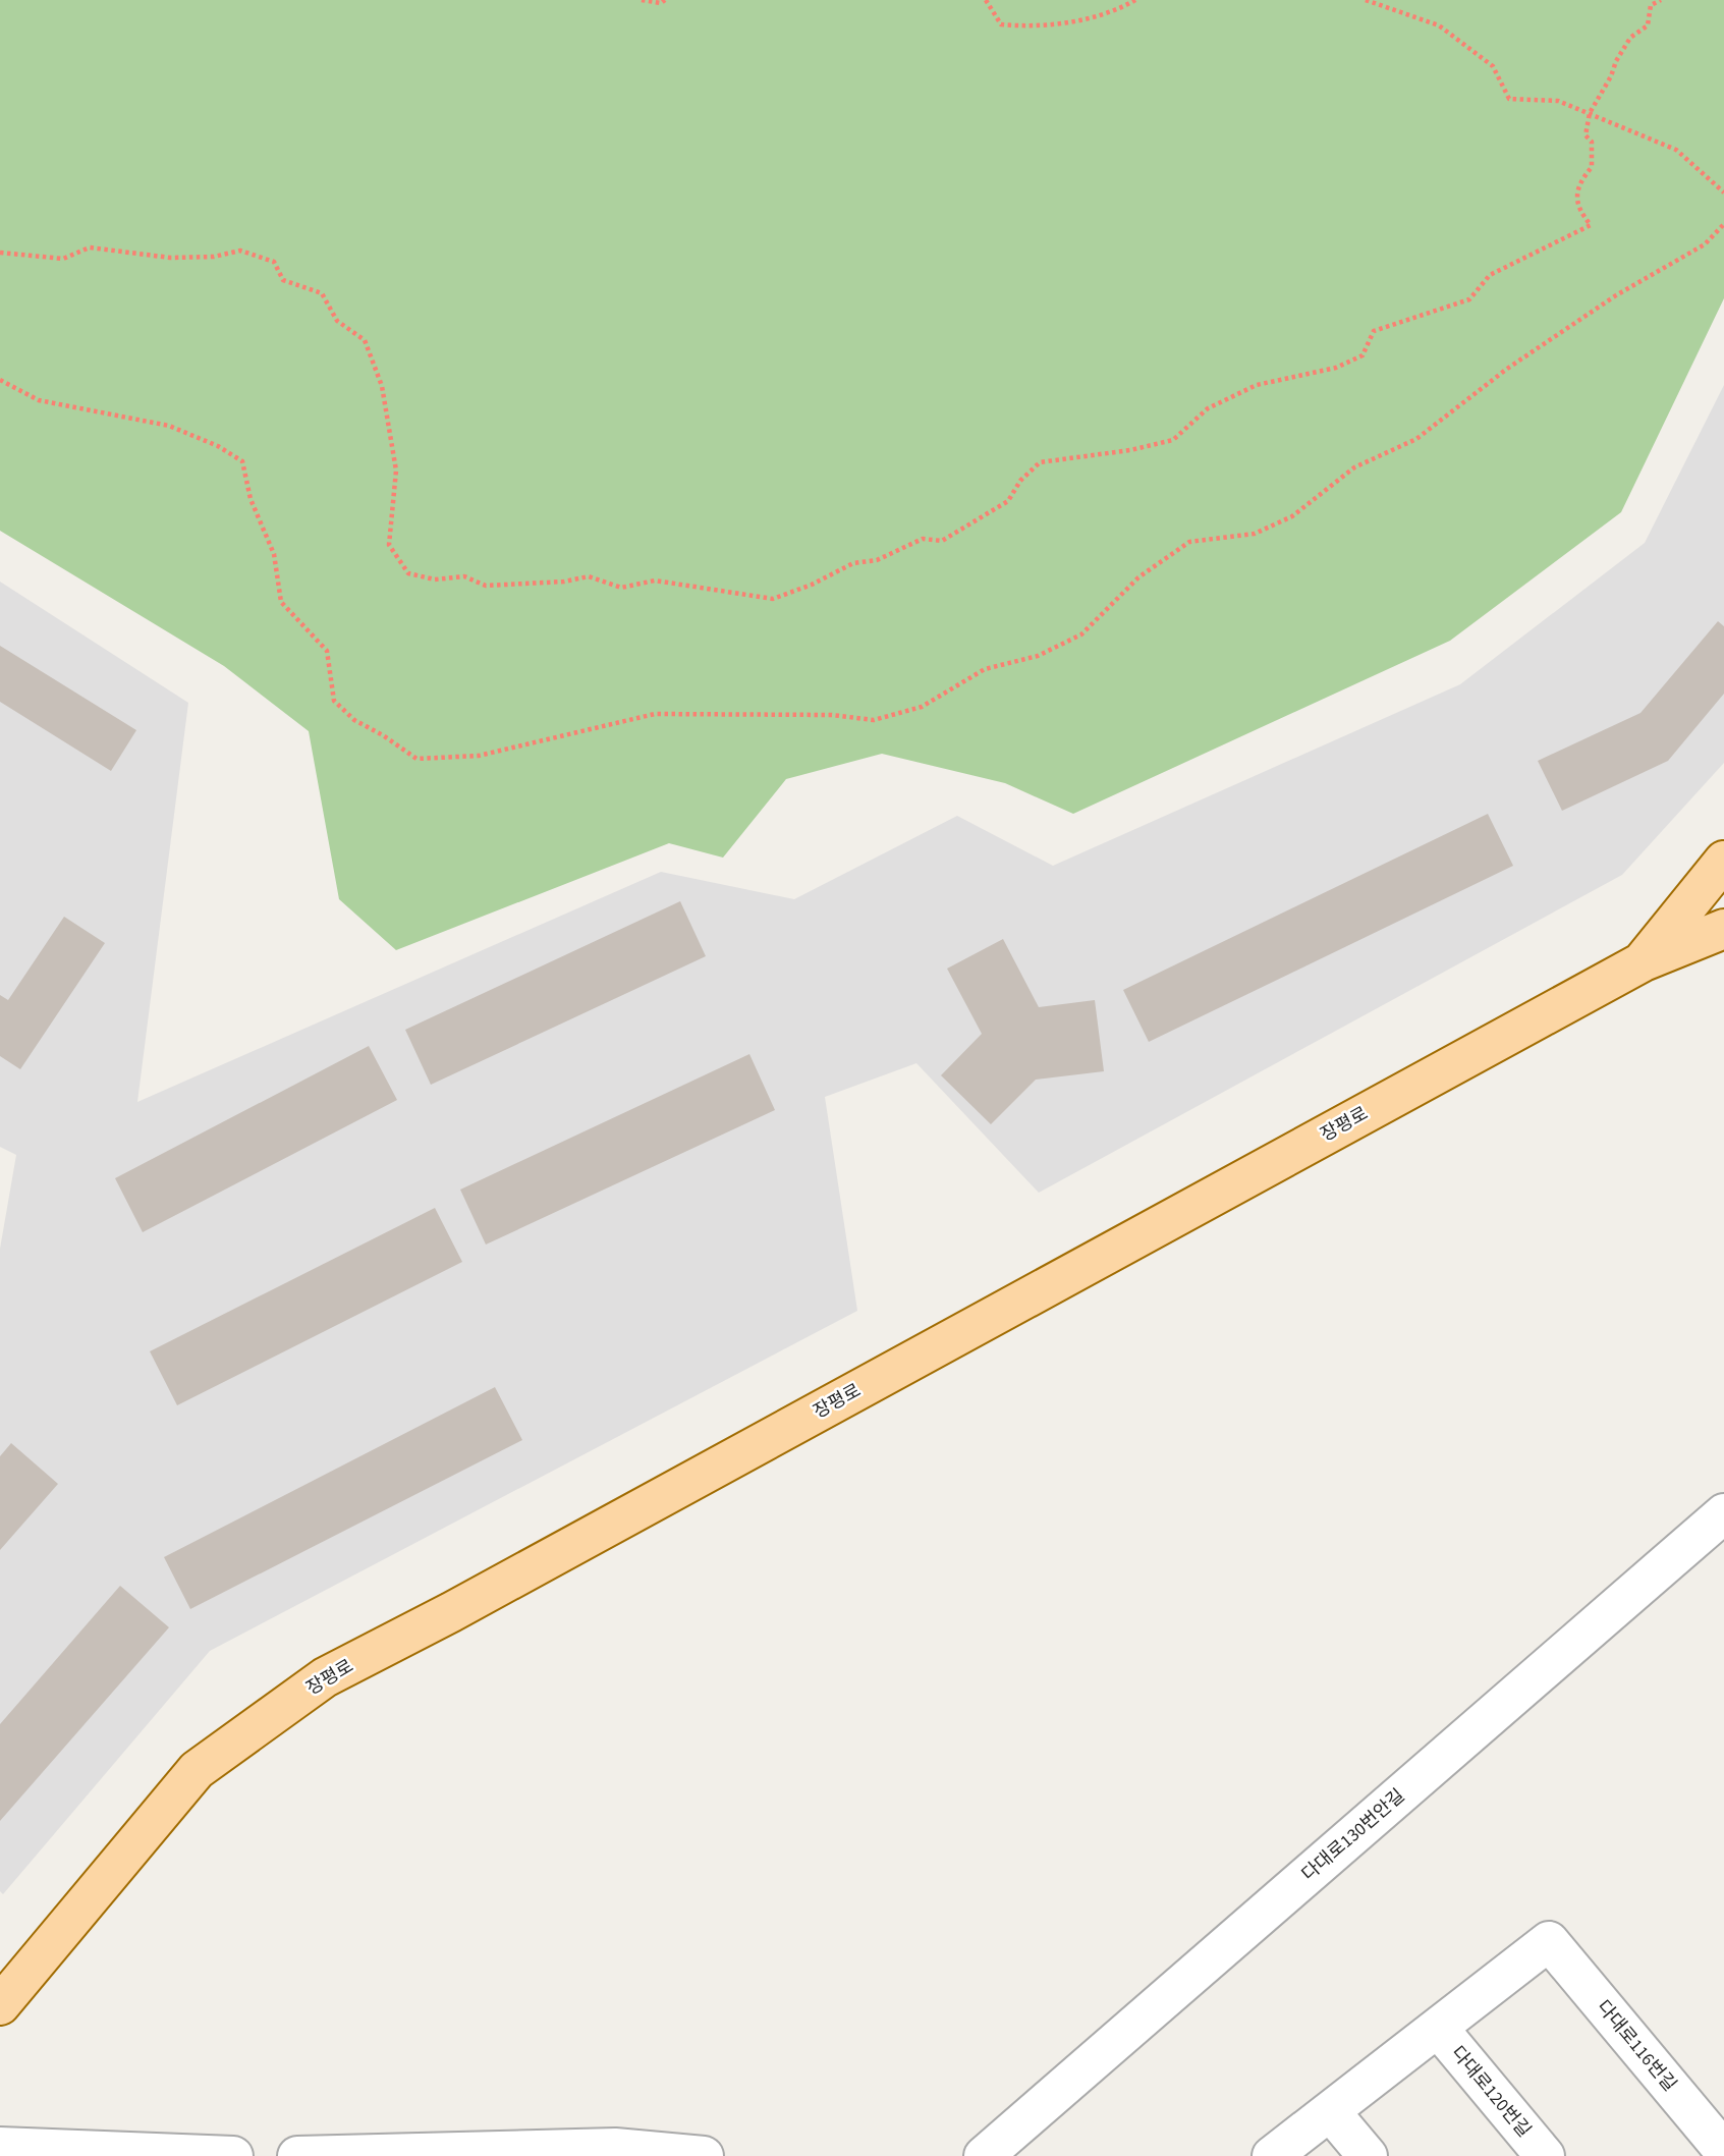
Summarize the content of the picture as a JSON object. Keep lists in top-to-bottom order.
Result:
{
  "streets": {
    "main road": ["장평로"],
    "street": ["다대로130번안길", "다대로116번길", "다대로120번길"]
  },
  "crossings": [
    ["다대로116번길", "다대로120번길"]
  ]
}
